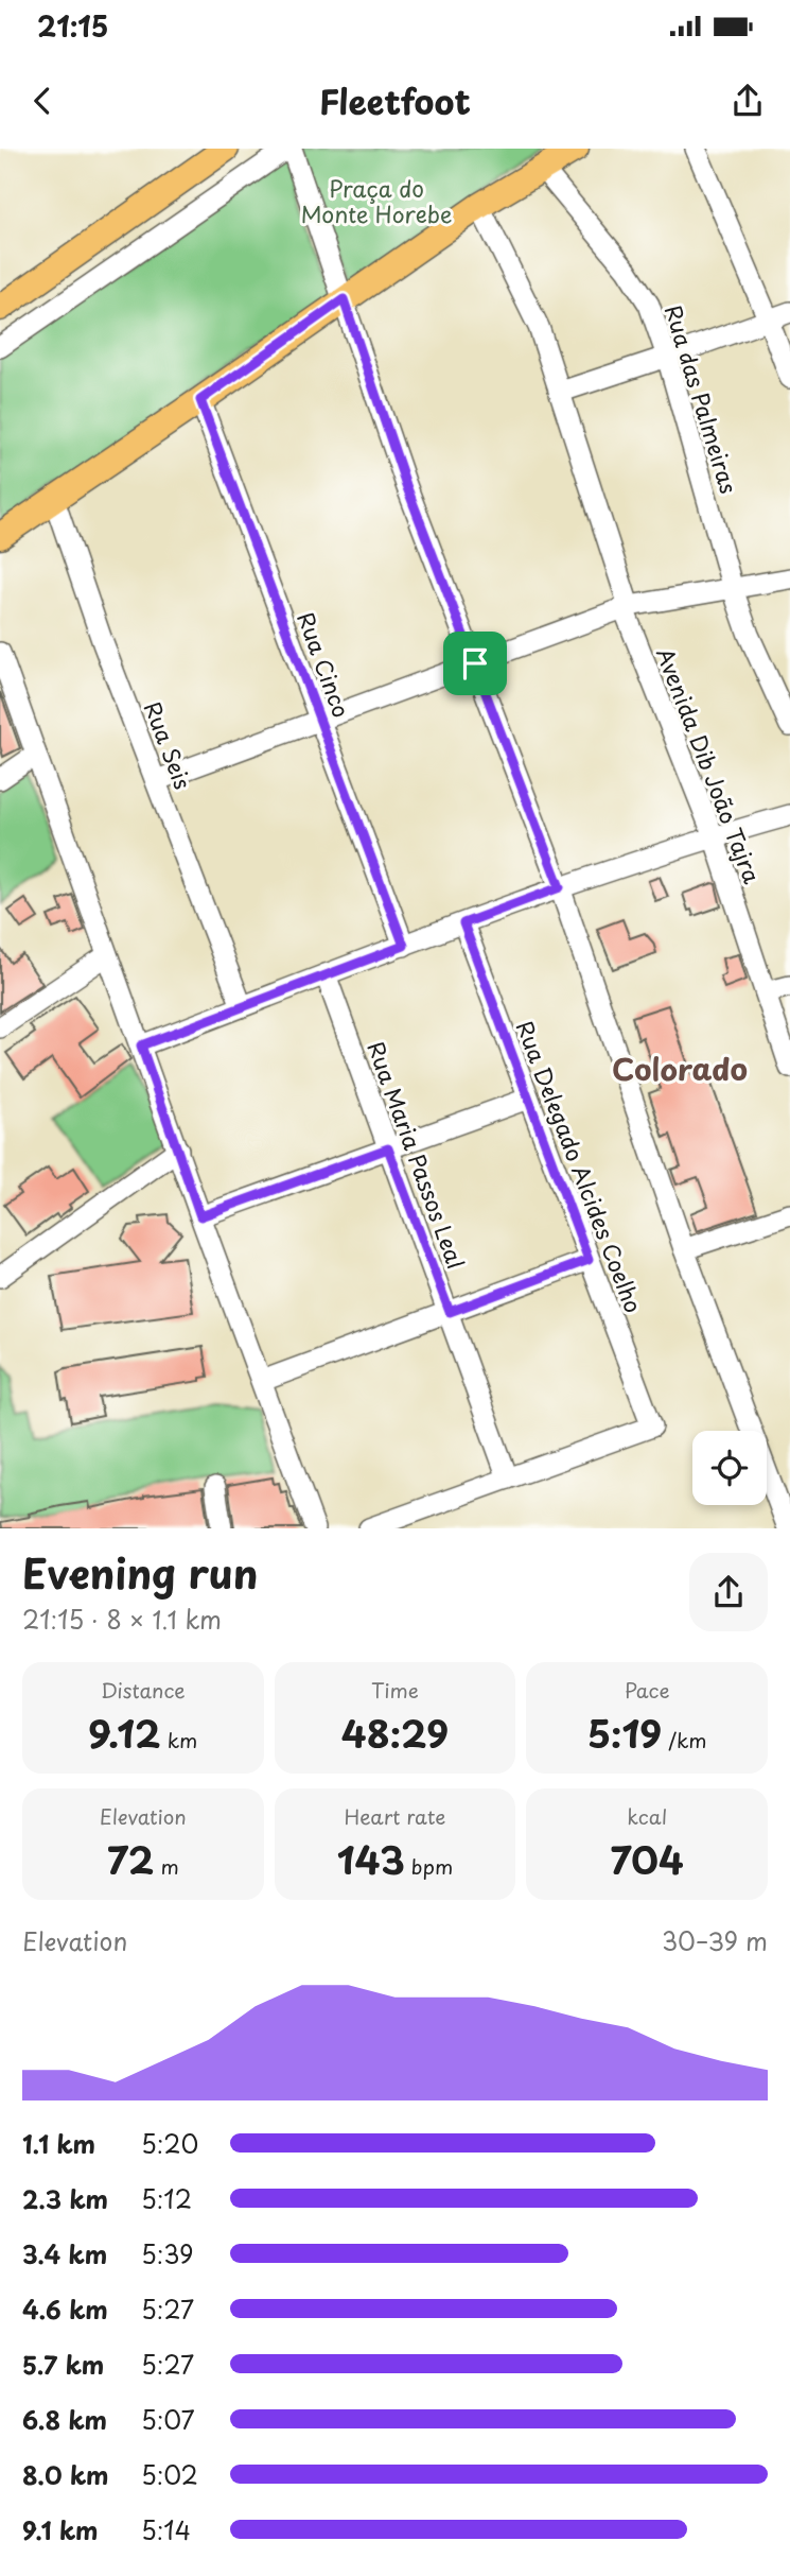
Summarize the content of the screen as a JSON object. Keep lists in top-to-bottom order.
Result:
{
  "streets": {
    "street": [
      "Rua das Palmeiras",
      "Rua Cinco",
      "Rua Seis",
      "Avenida Dib João Tajra",
      "Rua Maria Passos Leal",
      "Rua Delegado Alcides Coelho"
    ]
  },
  "crossings": [
    ["Rua Maria Passos Leal", "Rua Delegado Alcides Coelho"]
  ],
  "districts": ["Colorado"],
  "parks": ["Praça do Monte Horebe"],
  "page": {
    "status": "21:15",
    "header": "Fleetfoot",
    "heading": ["Evening run", "21:15 · 8 × 1.1 km"],
    "stats": [
      ["Distance", "9.12 km"],
      ["Time", "48:29"],
      ["Pace", "5:19 /km"],
      ["Elevation", "72 m"],
      ["Heart rate", "143 bpm"],
      ["kcal", "704"]
    ],
    "chart": ["Elevation", "30–39 m"],
    "list": [
      {
        "name": "1.1 km",
        "note": "5:20"
      },
      {
        "name": "2.3 km",
        "note": "5:12"
      },
      {
        "name": "3.4 km",
        "note": "5:39"
      },
      {
        "name": "4.6 km",
        "note": "5:27"
      },
      {
        "name": "5.7 km",
        "note": "5:27"
      },
      {
        "name": "6.8 km",
        "note": "5:07"
      },
      {
        "name": "8.0 km",
        "note": "5:02"
      },
      {
        "name": "9.1 km",
        "note": "5:14"
      }
    ]
  }
}
